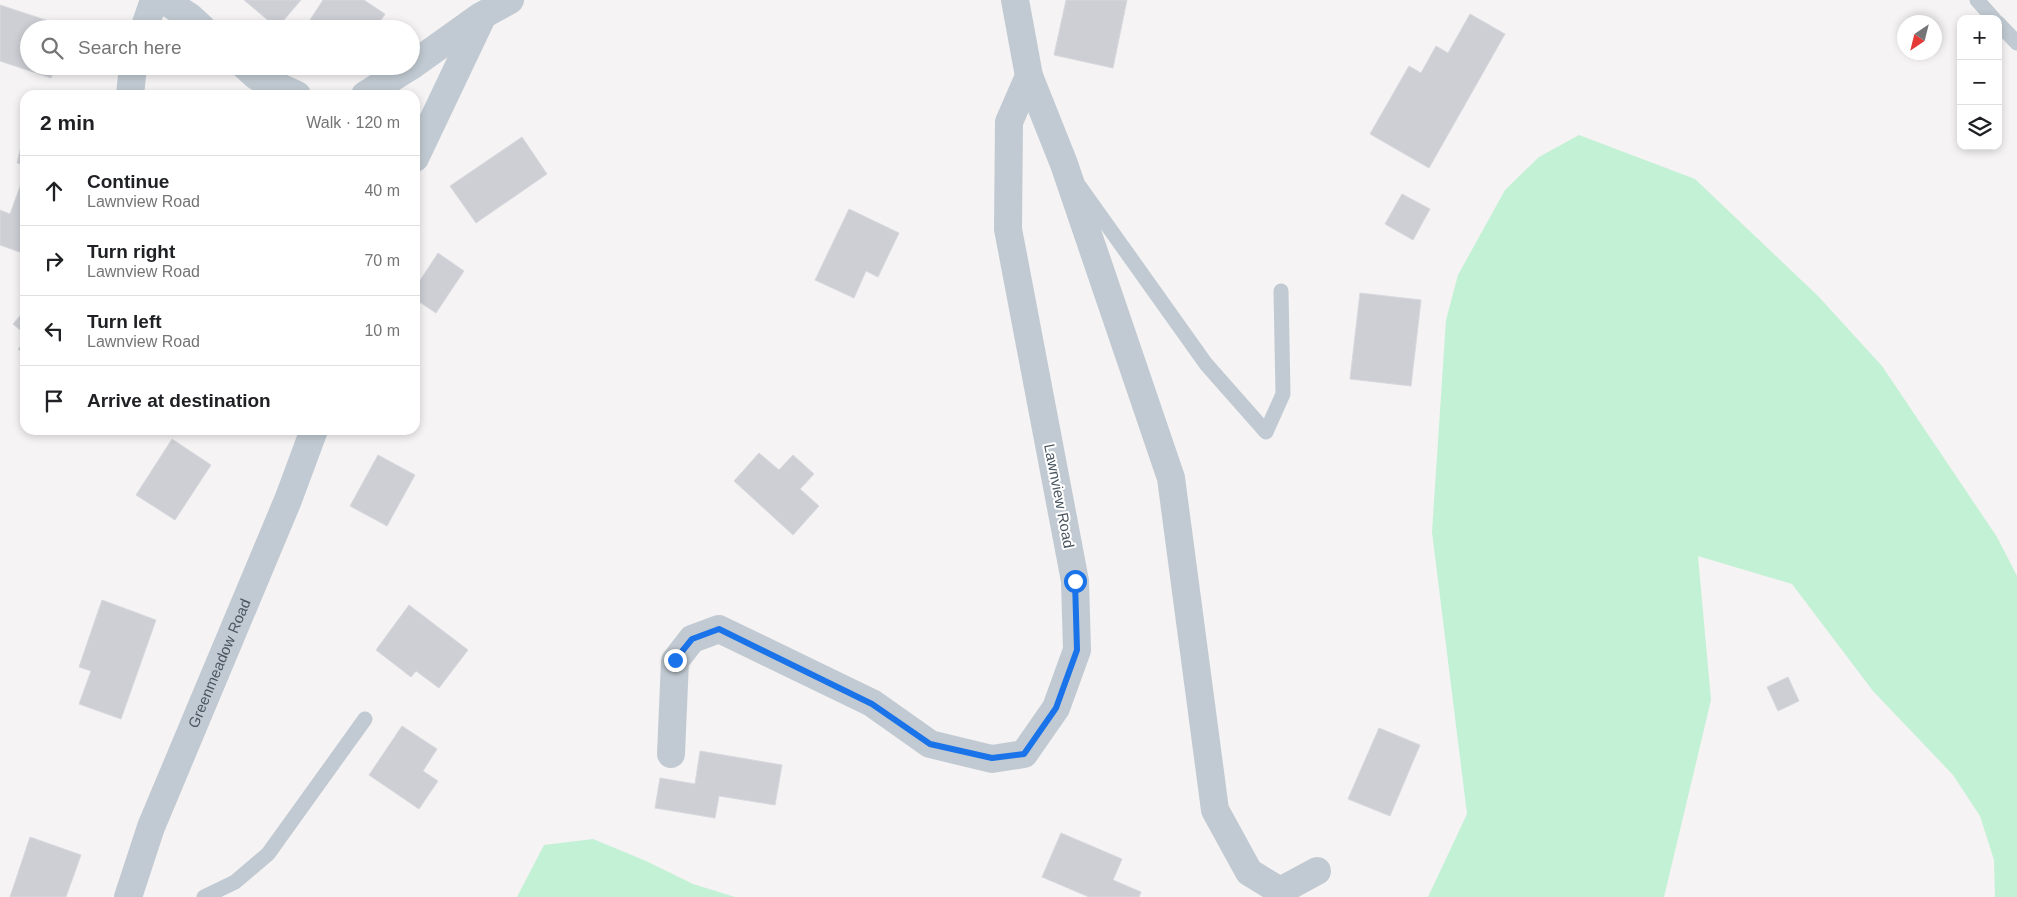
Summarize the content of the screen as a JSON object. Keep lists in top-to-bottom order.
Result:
{
  "streets": {
    "street": ["Lawnview Road", "Greenmeadow Road"]
  },
  "north": "bottom left",
  "page": {
    "map_buttons": ["+", "−"],
    "search": "Search here",
    "heading": ["2 min", "Walk · 120 m"],
    "list": [
      ["Continue", "Lawnview Road", "40 m"],
      ["Turn right", "Lawnview Road", "70 m"],
      ["Turn left", "Lawnview Road", "10 m"],
      "Arrive at destination"
    ]
  }
}
